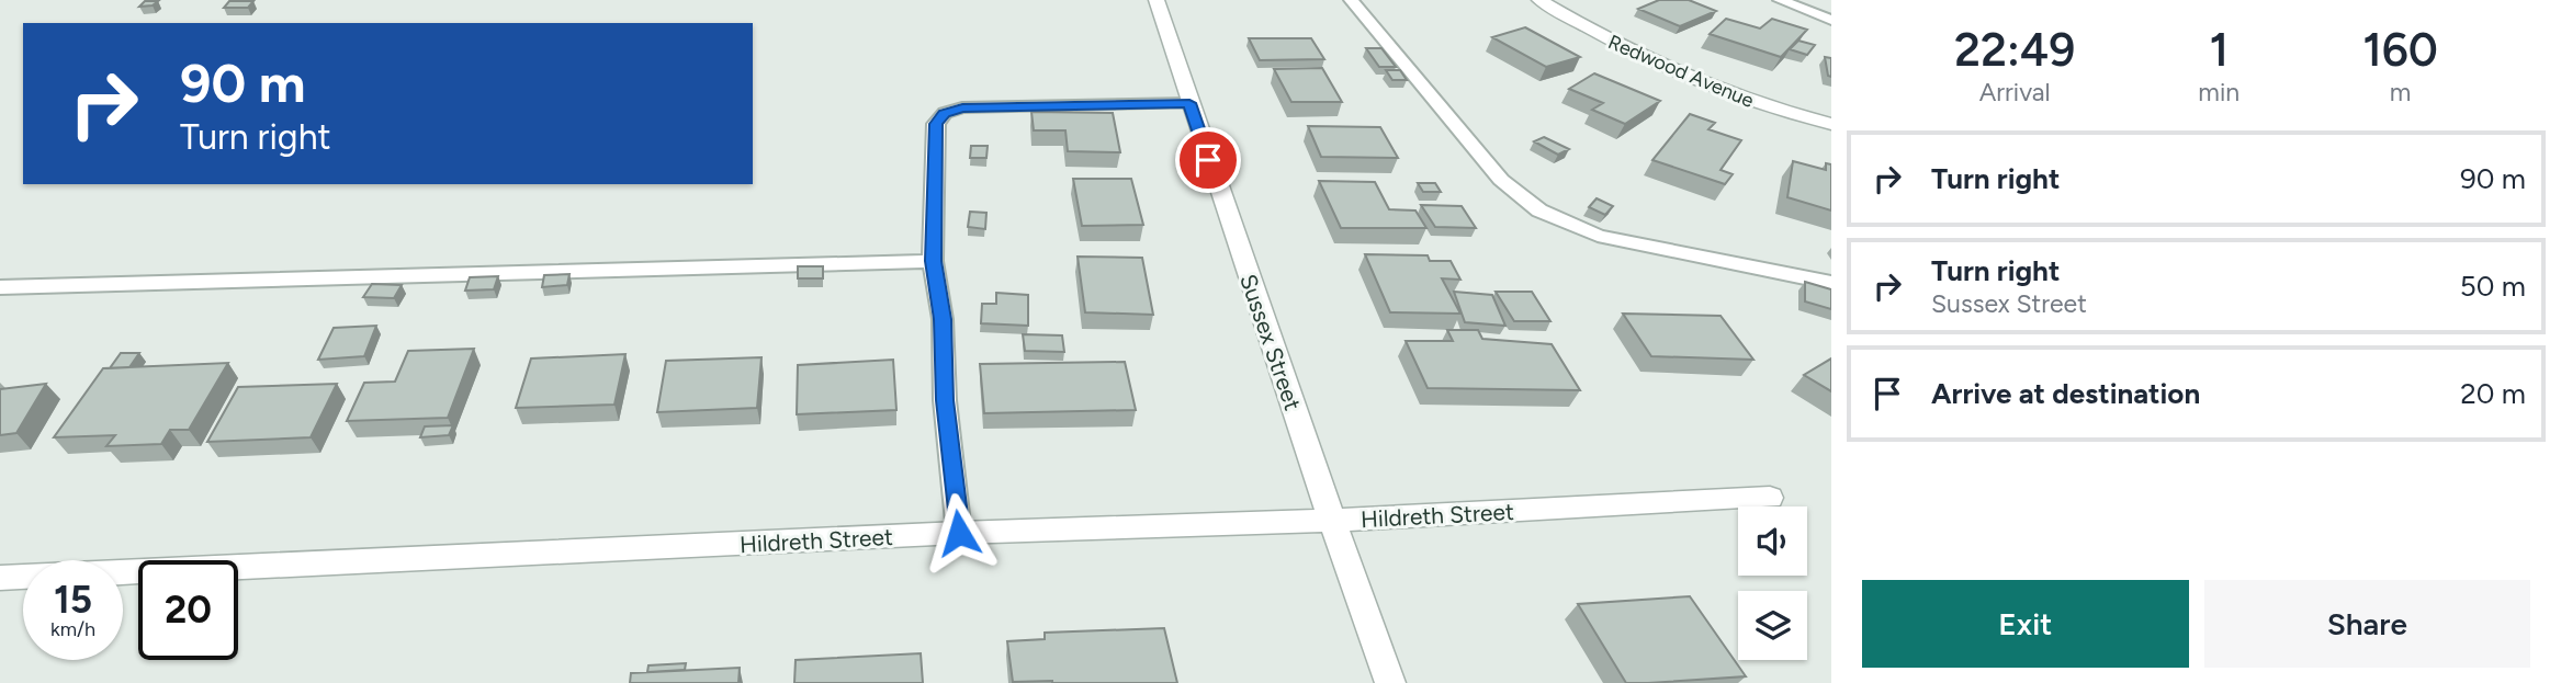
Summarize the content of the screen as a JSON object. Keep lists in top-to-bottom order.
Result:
{
  "streets": {
    "street": ["Redwood Avenue", "Sussex Street", "Hildreth Street"]
  },
  "crossings": [
    ["Sussex Street", "Hildreth Street"]
  ],
  "page": {
    "eta": [
      "22:49",
      "Arrival",
      "1",
      "min",
      "160",
      "m"
    ],
    "turn": ["90 m", "Turn right"],
    "list": [
      {
        "name": "Turn right",
        "value": "90 m"
      },
      {
        "name": "Turn right",
        "note": "Sussex Street",
        "value": "50 m"
      },
      {
        "name": "Arrive at destination",
        "value": "20 m"
      }
    ],
    "speed": "15 km/h",
    "limit": "20",
    "buttons": ["Exit", "Share"]
  }
}
